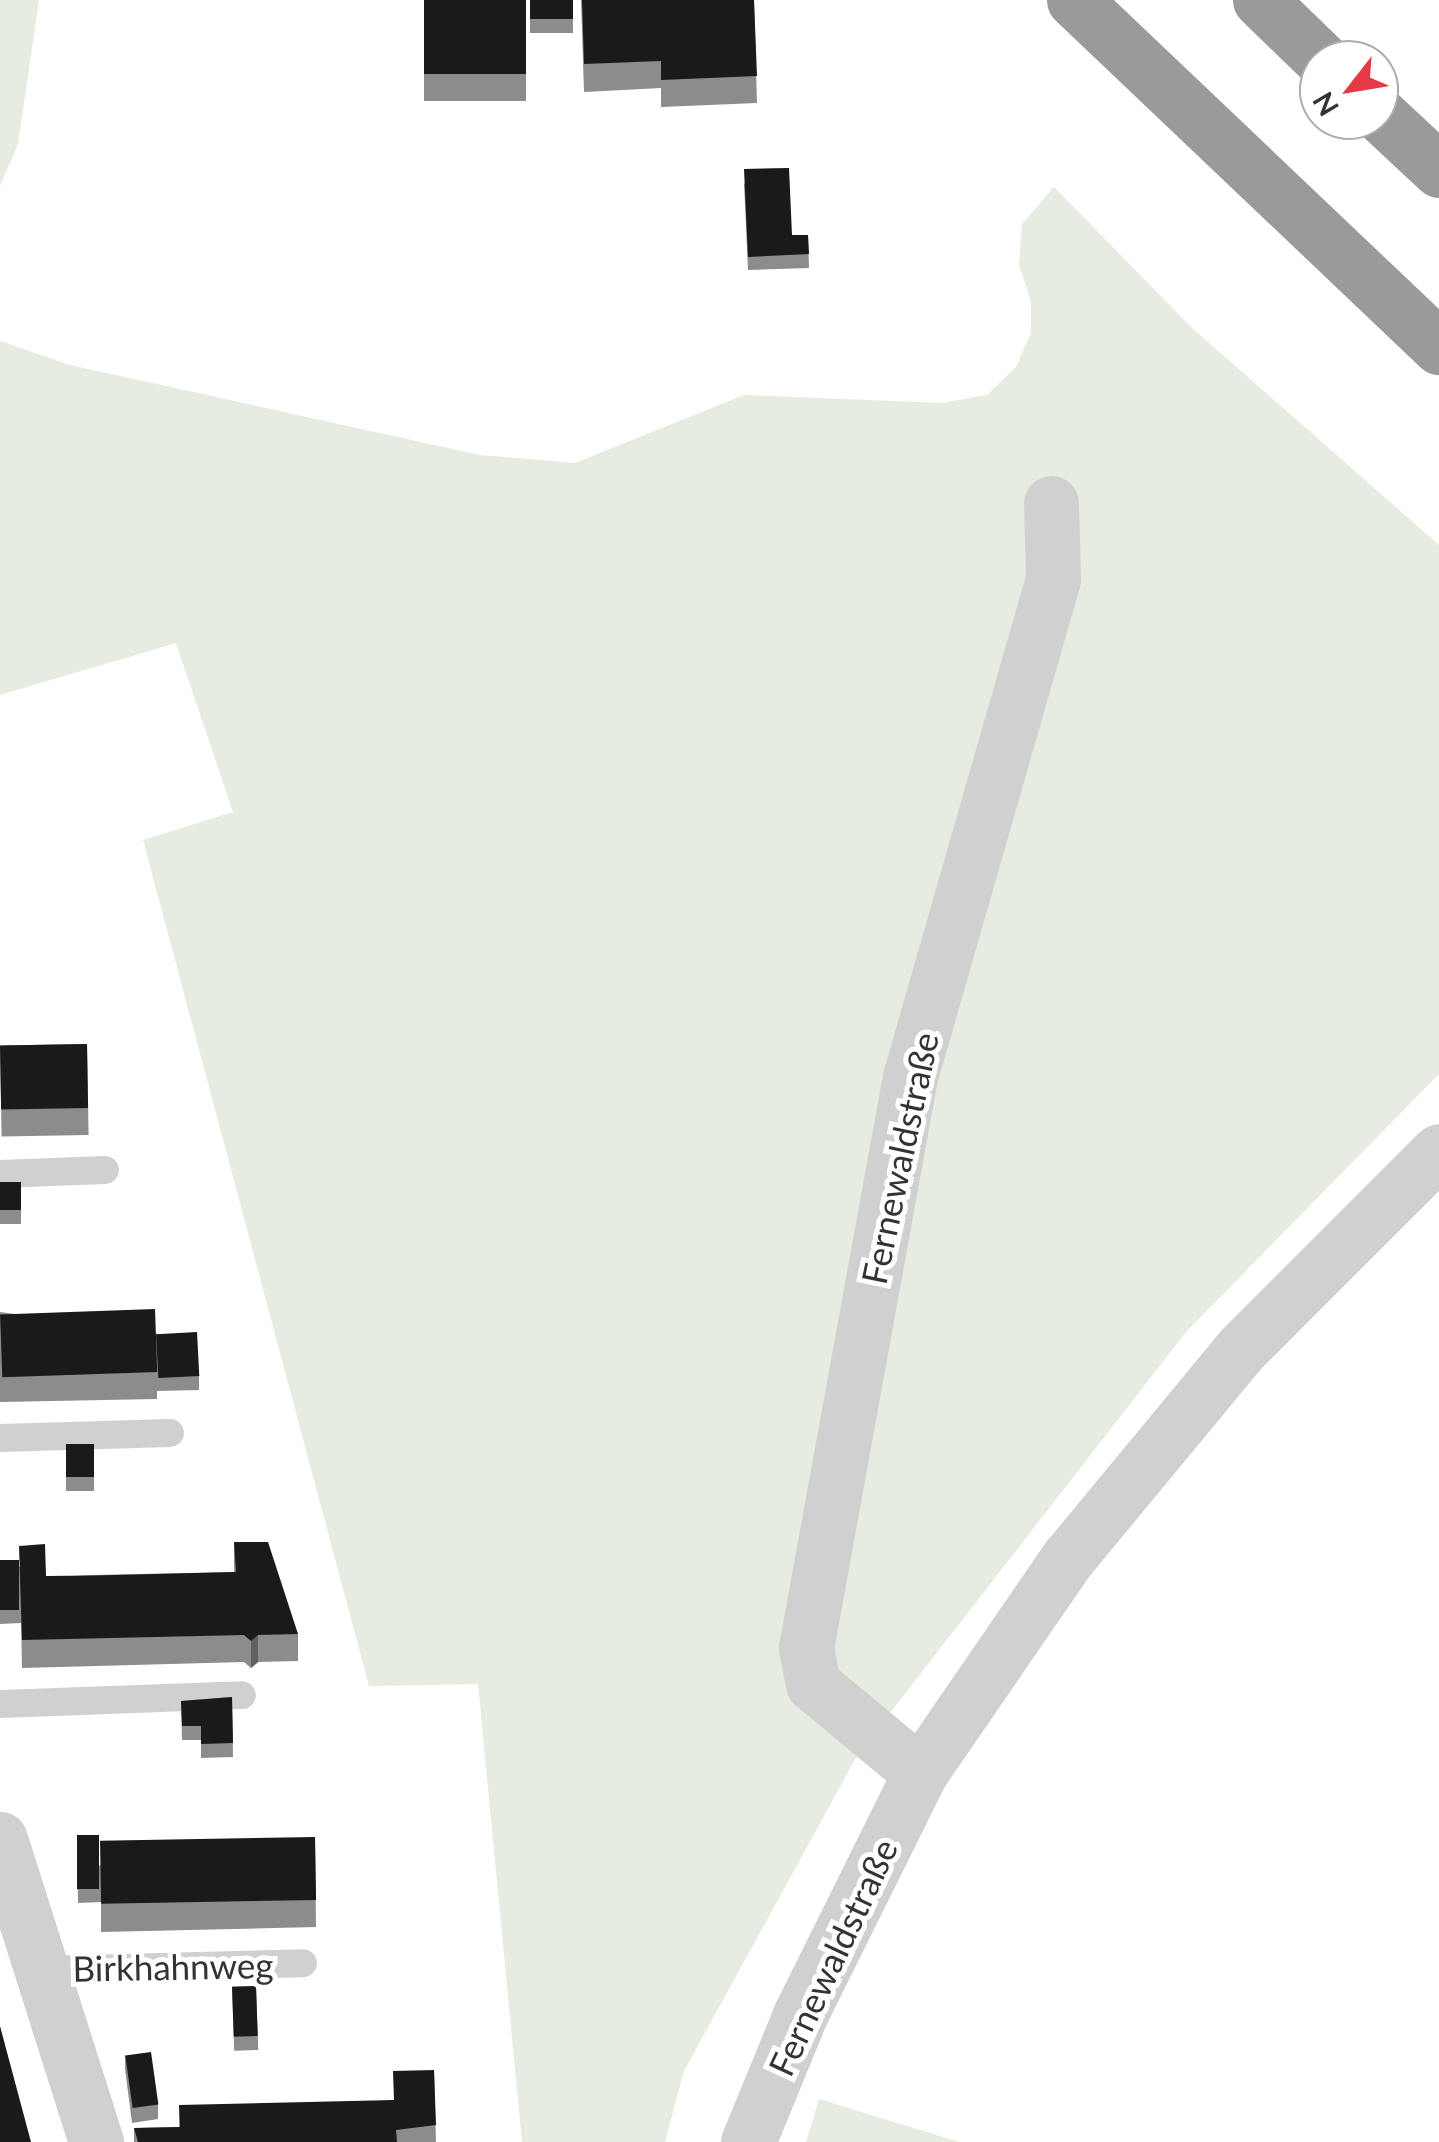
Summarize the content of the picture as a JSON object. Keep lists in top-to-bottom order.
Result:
{
  "streets": {
    "street": ["Fernewaldstraße", "Birkhahnweg"]
  },
  "north": "bottom left"
}
